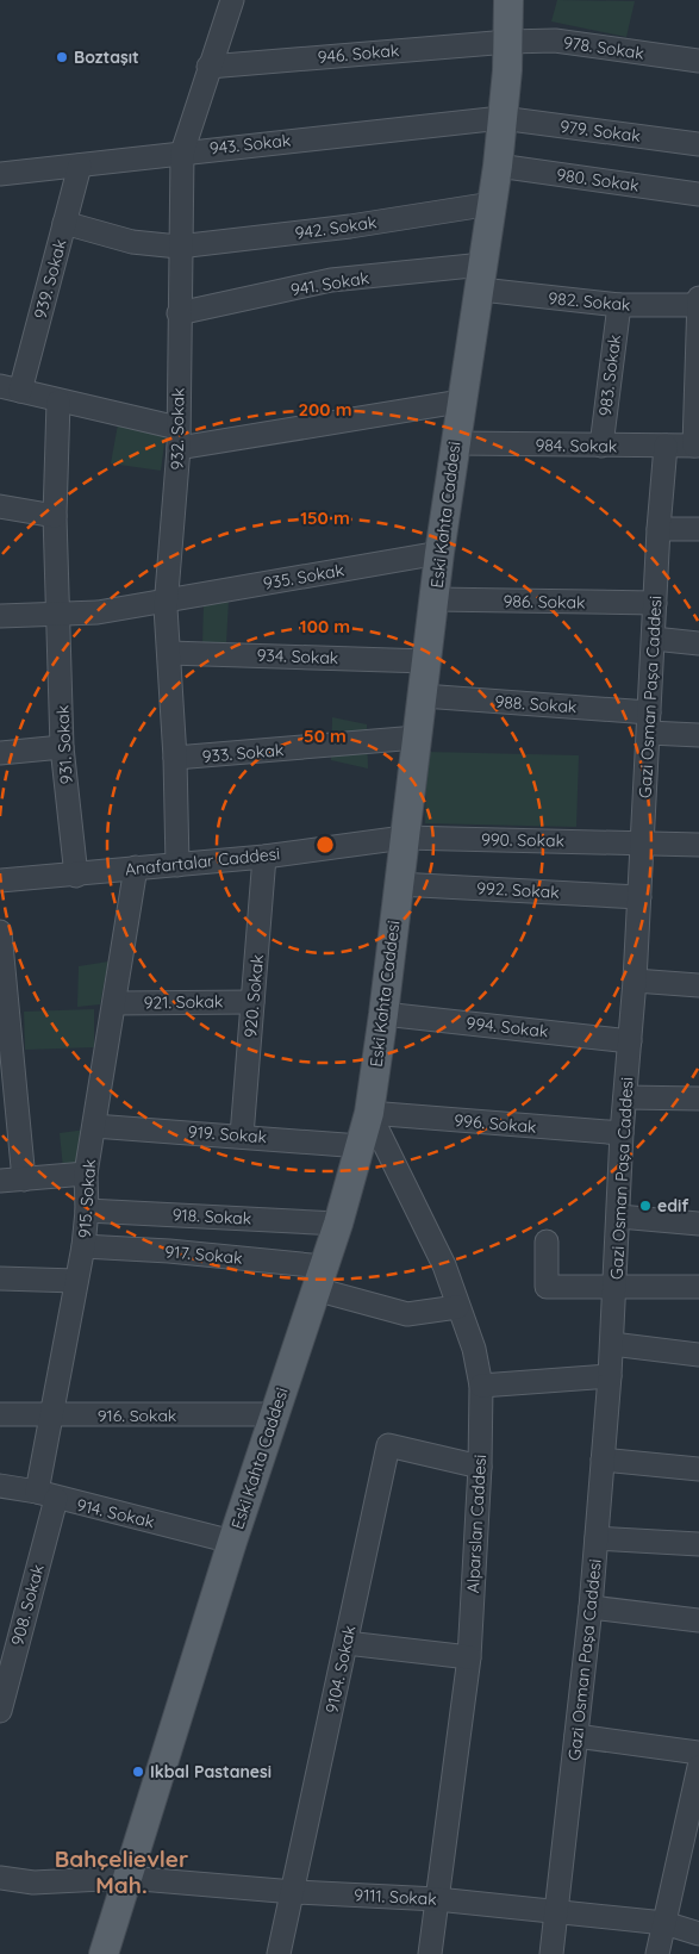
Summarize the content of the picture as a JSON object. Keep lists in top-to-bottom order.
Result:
{
  "streets": {
    "main road": ["Eski Kahta Caddesi"],
    "street": [
      "978. Sokak",
      "946. Sokak",
      "979. Sokak",
      "943. Sokak",
      "980. Sokak",
      "942. Sokak",
      "939. Sokak",
      "941. Sokak",
      "982. Sokak",
      "983. Sokak",
      "932. Sokak",
      "984. Sokak",
      "935. Sokak",
      "986. Sokak",
      "934. Sokak",
      "Gazi Osman Paşa Caddesi",
      "988. Sokak",
      "931. Sokak",
      "933. Sokak",
      "990. Sokak",
      "Anafartalar Caddesi",
      "992. Sokak",
      "920. Sokak",
      "921. Sokak",
      "994. Sokak",
      "996. Sokak",
      "919. Sokak",
      "915. Sokak",
      "918. Sokak",
      "917. Sokak",
      "916. Sokak",
      "914. Sokak",
      "Alparslan Caddesi",
      "908. Sokak",
      "9104. Sokak",
      "9111. Sokak"
    ]
  },
  "crossings": [
    ["978. Sokak", "946. Sokak"],
    ["978. Sokak", "Eski Kahta Caddesi"],
    ["946. Sokak", "932. Sokak"],
    ["946. Sokak", "Eski Kahta Caddesi"],
    ["979. Sokak", "943. Sokak"],
    ["979. Sokak", "Eski Kahta Caddesi"],
    ["943. Sokak", "939. Sokak"],
    ["943. Sokak", "932. Sokak"],
    ["943. Sokak", "Eski Kahta Caddesi"],
    ["980. Sokak", "Eski Kahta Caddesi"],
    ["942. Sokak", "939. Sokak"],
    ["942. Sokak", "932. Sokak"],
    ["942. Sokak", "Eski Kahta Caddesi"],
    ["941. Sokak", "982. Sokak"],
    ["941. Sokak", "932. Sokak"],
    ["941. Sokak", "Eski Kahta Caddesi"],
    ["982. Sokak", "983. Sokak"],
    ["982. Sokak", "Eski Kahta Caddesi"],
    ["983. Sokak", "984. Sokak"],
    ["932. Sokak", "935. Sokak"],
    ["932. Sokak", "934. Sokak"],
    ["932. Sokak", "933. Sokak"],
    ["932. Sokak", "Anafartalar Caddesi"],
    ["984. Sokak", "Eski Kahta Caddesi"],
    ["984. Sokak", "Gazi Osman Paşa Caddesi"],
    ["Eski Kahta Caddesi", "935. Sokak"],
    ["Eski Kahta Caddesi", "986. Sokak"],
    ["Eski Kahta Caddesi", "934. Sokak"],
    ["Eski Kahta Caddesi", "988. Sokak"],
    ["Eski Kahta Caddesi", "933. Sokak"],
    ["Eski Kahta Caddesi", "990. Sokak"],
    ["Eski Kahta Caddesi", "Anafartalar Caddesi"],
    ["Eski Kahta Caddesi", "992. Sokak"],
    ["Eski Kahta Caddesi", "994. Sokak"],
    ["Eski Kahta Caddesi", "996. Sokak"],
    ["Eski Kahta Caddesi", "919. Sokak"],
    ["Eski Kahta Caddesi", "918. Sokak"],
    ["Eski Kahta Caddesi", "917. Sokak"],
    ["Eski Kahta Caddesi", "916. Sokak"],
    ["Eski Kahta Caddesi", "914. Sokak"],
    ["Eski Kahta Caddesi", "Alparslan Caddesi"],
    ["Eski Kahta Caddesi", "9111. Sokak"],
    ["935. Sokak", "931. Sokak"],
    ["986. Sokak", "Gazi Osman Paşa Caddesi"],
    ["Gazi Osman Paşa Caddesi", "988. Sokak"],
    ["Gazi Osman Paşa Caddesi", "990. Sokak"],
    ["Gazi Osman Paşa Caddesi", "992. Sokak"],
    ["Gazi Osman Paşa Caddesi", "994. Sokak"],
    ["Gazi Osman Paşa Caddesi", "996. Sokak"],
    ["Gazi Osman Paşa Caddesi", "9111. Sokak"],
    ["931. Sokak", "Anafartalar Caddesi"],
    ["990. Sokak", "Anafartalar Caddesi"],
    ["Anafartalar Caddesi", "920. Sokak"],
    ["Anafartalar Caddesi", "915. Sokak"],
    ["920. Sokak", "921. Sokak"],
    ["920. Sokak", "919. Sokak"],
    ["921. Sokak", "915. Sokak"],
    ["996. Sokak", "Alparslan Caddesi"],
    ["919. Sokak", "915. Sokak"],
    ["915. Sokak", "918. Sokak"],
    ["915. Sokak", "917. Sokak"],
    ["915. Sokak", "916. Sokak"],
    ["915. Sokak", "914. Sokak"],
    ["915. Sokak", "908. Sokak"],
    ["917. Sokak", "Alparslan Caddesi"],
    ["914. Sokak", "908. Sokak"],
    ["Alparslan Caddesi", "9104. Sokak"],
    ["Alparslan Caddesi", "9111. Sokak"],
    ["9104. Sokak", "9111. Sokak"]
  ],
  "districts": ["Bahçelievler Mah."],
  "places": ["Boztaşıt", "edif", "Ikbal Pastanesi"],
  "rings": [
    "200 m",
    "150 m",
    "100 m",
    "50 m"
  ]
}
